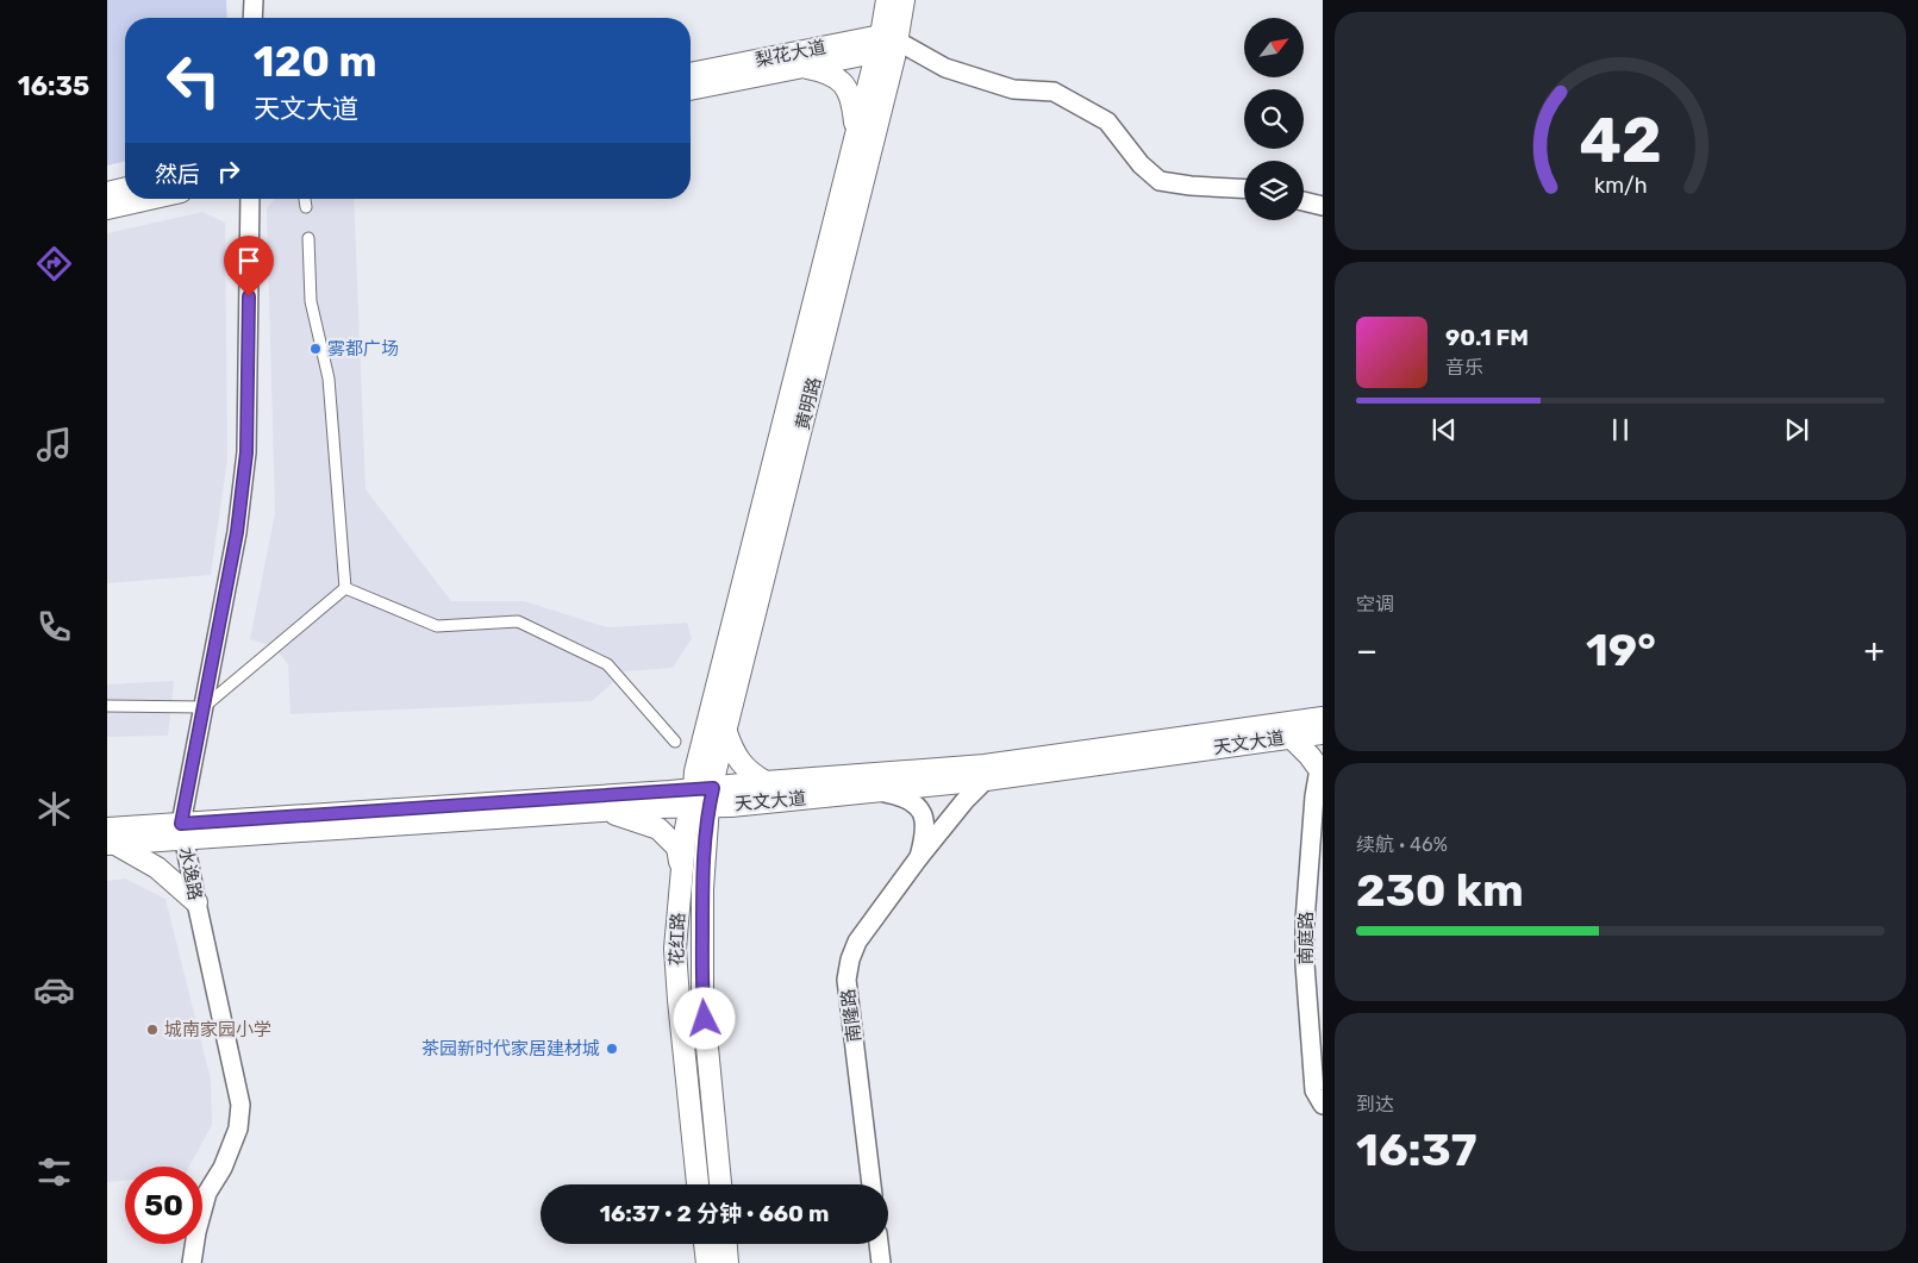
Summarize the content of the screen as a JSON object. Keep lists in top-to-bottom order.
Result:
{
  "streets": {
    "main road": [
      "梨花大道",
      "黄明路",
      "天文大道",
      "花红路"
    ],
    "street": ["水逸路", "南庭路", "南隆路"]
  },
  "crossings": [
    ["梨花大道", "黄明路"],
    ["黄明路", "天文大道"],
    ["黄明路", "花红路"],
    ["天文大道", "水逸路"],
    ["天文大道", "花红路"],
    ["天文大道", "南隆路"]
  ],
  "places": ["雾都广场", "城南家园小学", "茶园新时代家居建材城"],
  "north": "top right",
  "page": {
    "tabs": "16:35",
    "turn": ["120 m", "天文大道"],
    "then": "然后",
    "song": ["90.1 FM", "音乐"],
    "tile": [
      "空调",
      ["续航 · 46%", "230 km"],
      ["到达", "16:37"]
    ],
    "heat": ["−", "19°", "+"],
    "limit": "50",
    "trip": "16:37 · 2 分钟 · 660 m",
    "gauge": ["42", "km/h"]
  }
}
